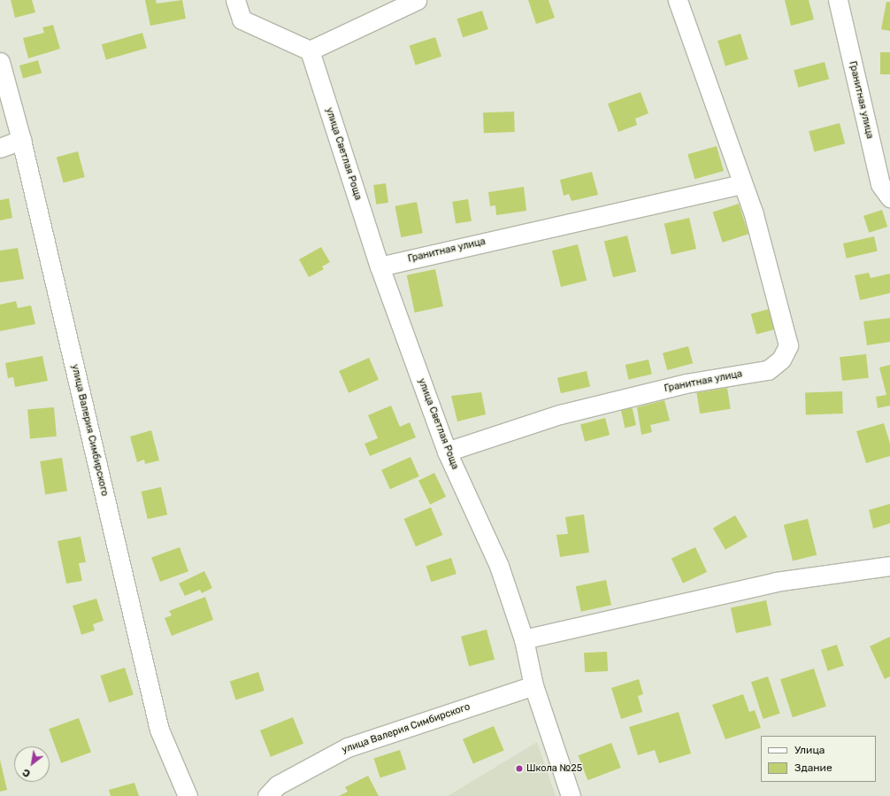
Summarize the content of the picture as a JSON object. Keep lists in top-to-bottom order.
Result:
{
  "streets": {
    "street": ["Гранитная улица", "улица Светлая Роща", "улица Валерия Симбирского"]
  },
  "crossings": [
    ["Гранитная улица", "улица Светлая Роща"],
    ["улица Светлая Роща", "улица Валерия Симбирского"]
  ],
  "places": ["Школа №25"],
  "legend": ["Улица", "Здание"],
  "north": "bottom left"
}
